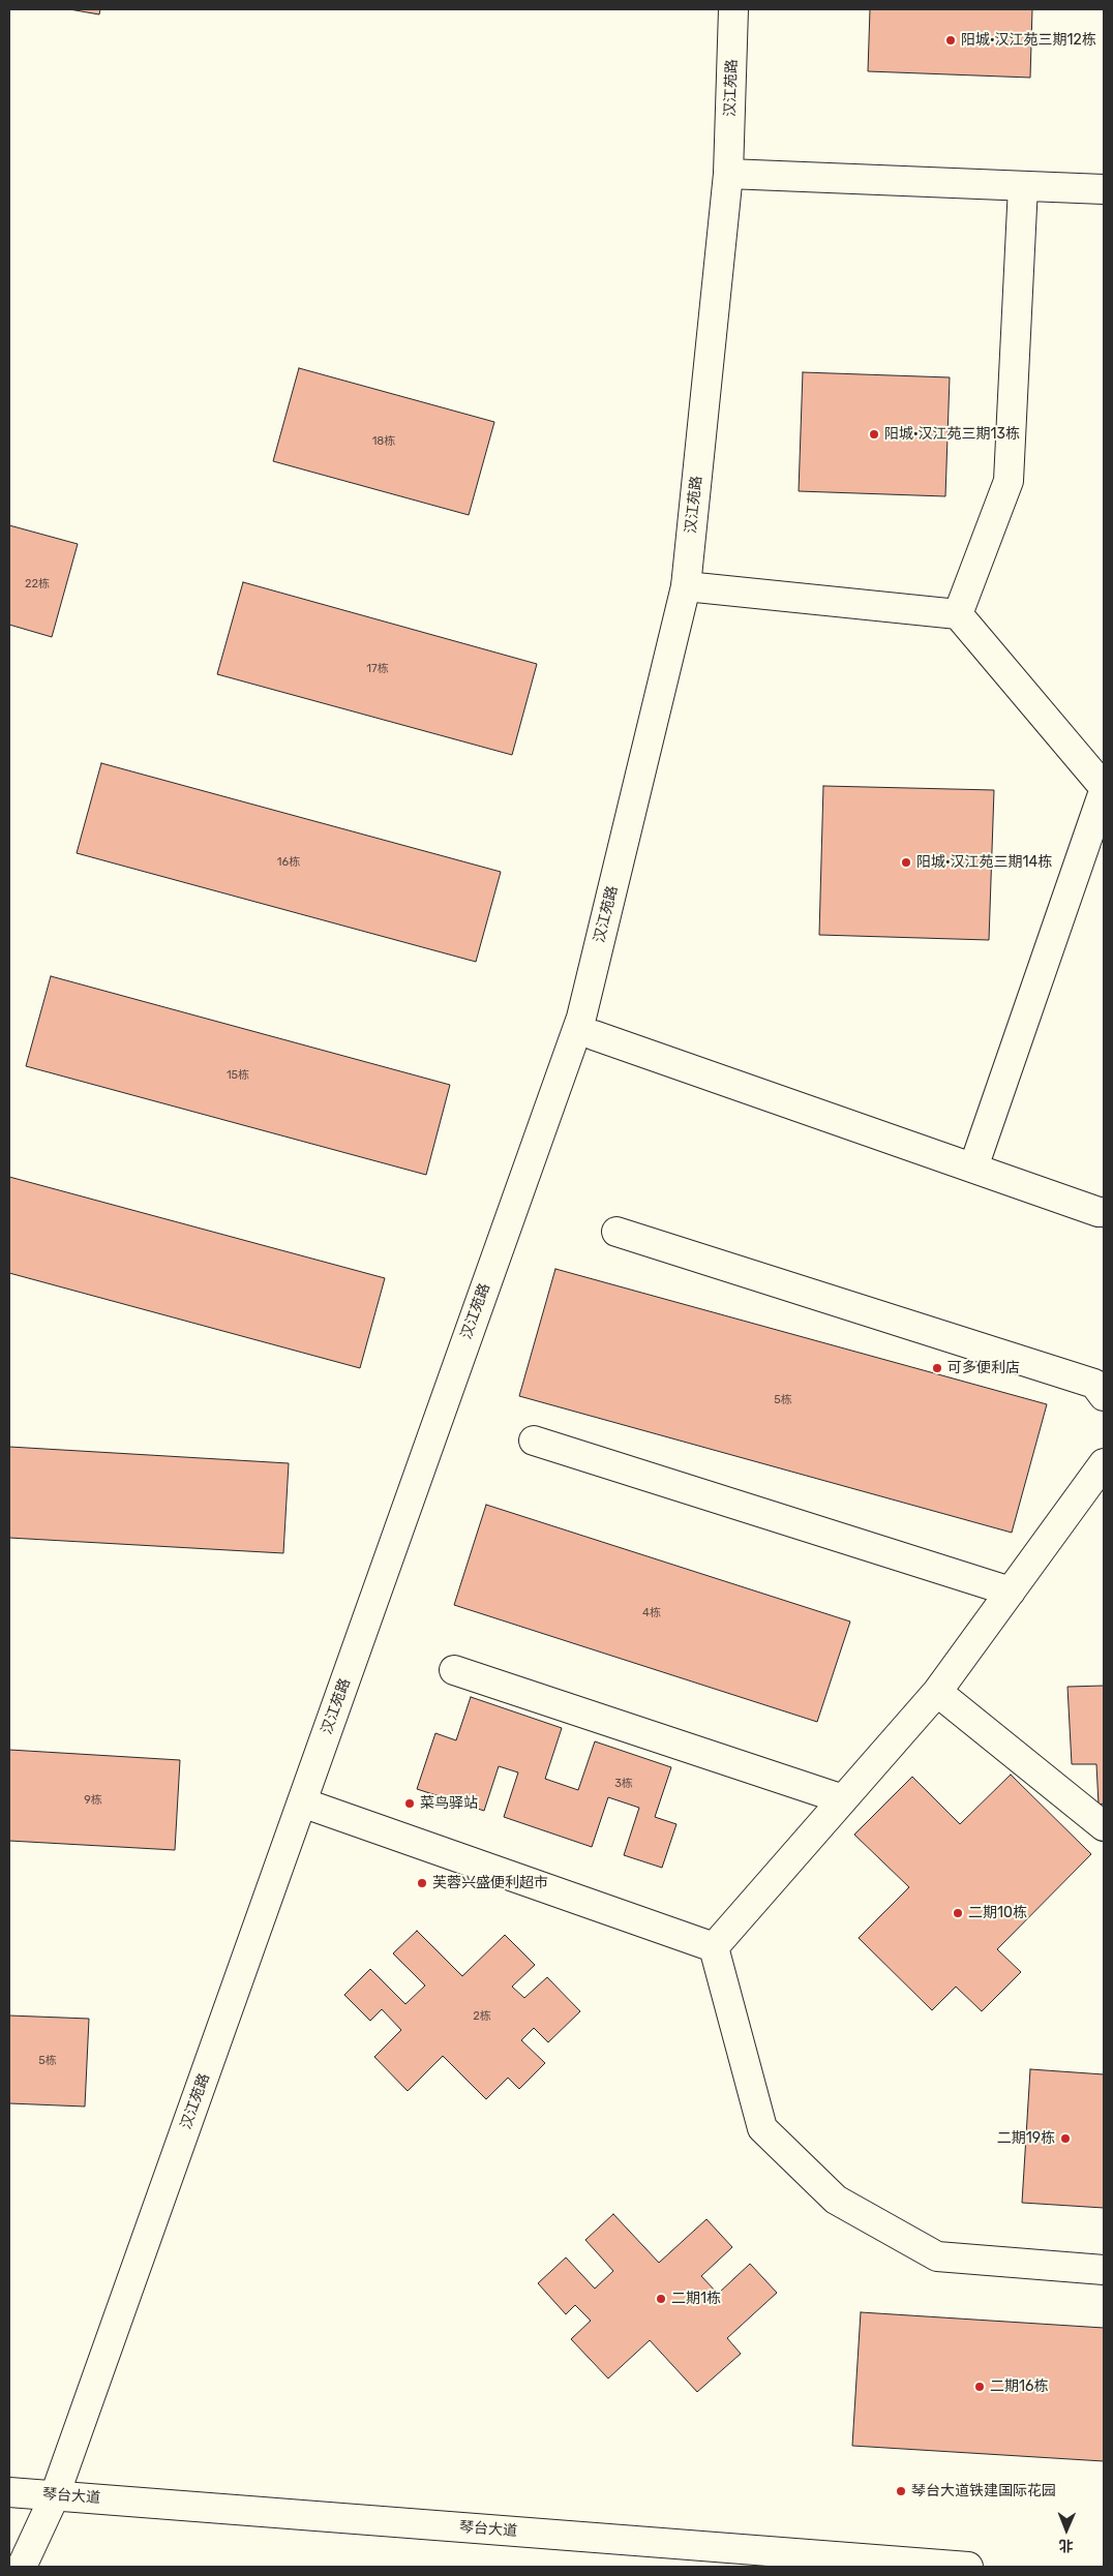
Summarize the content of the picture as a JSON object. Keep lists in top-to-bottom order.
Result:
{
  "streets": {
    "street": ["汉江苑路", "琴台大道"]
  },
  "crossings": [
    ["汉江苑路", "琴台大道"]
  ],
  "places": [
    "阳城·汉江苑三期12栋",
    "阳城·汉江苑三期13栋",
    "阳城·汉江苑三期14栋",
    "可多便利店",
    "菜鸟驿站",
    "芙蓉兴盛便利超市",
    "二期10栋",
    "二期19栋",
    "二期1栋",
    "二期16栋",
    "琴台大道铁建国际花园"
  ],
  "house_numbers": [
    "18栋",
    "22栋",
    "17栋",
    "16栋",
    "15栋",
    "5栋",
    "4栋",
    "3栋",
    "9栋",
    "2栋",
    "5栋"
  ],
  "north": "bottom"
}
